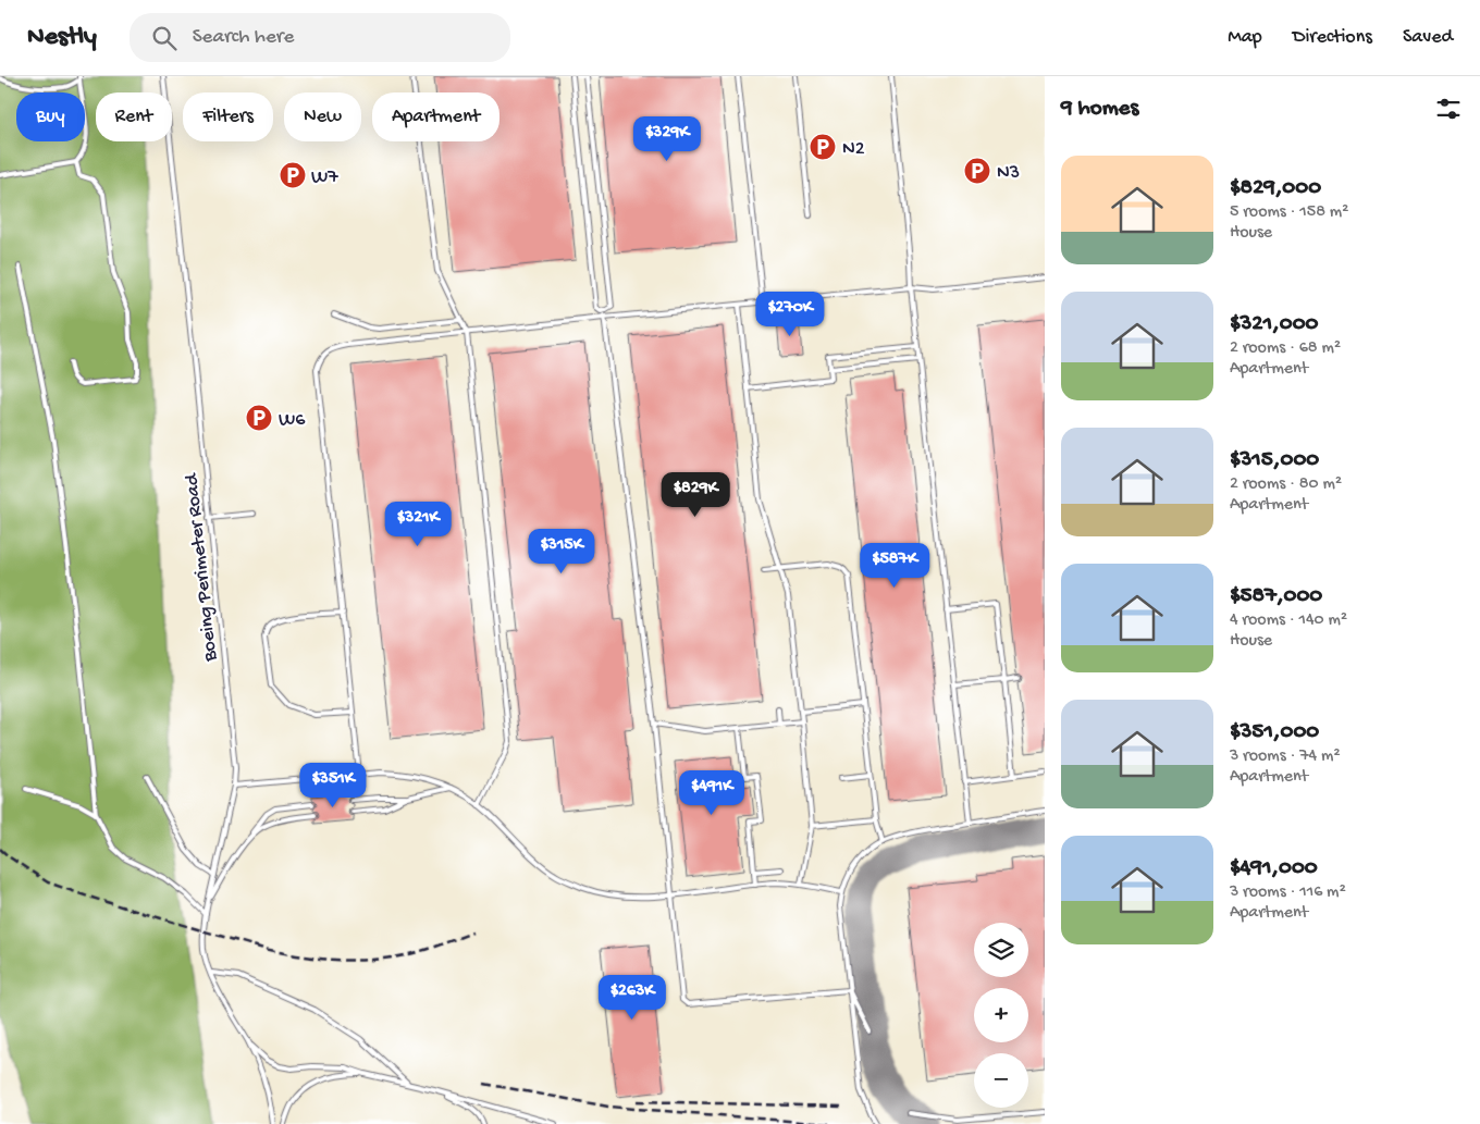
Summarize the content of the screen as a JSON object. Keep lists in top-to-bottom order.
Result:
{
  "streets": {
    "lane": ["Boeing Perimeter Road"]
  },
  "places": {
    "parking": [
      "N2",
      "N3",
      "W7",
      "W6"
    ]
  },
  "page": {
    "header": "Nestly",
    "search": "Search here",
    "nav": ["Map", "Directions", "Saved"],
    "heading": "9 homes",
    "chip": [
      "Buy",
      "Rent",
      "Filters",
      "New",
      "Apartment"
    ],
    "price": [
      "$329K",
      "$270K",
      "$829K",
      "$321K",
      "$315K",
      "$587K",
      "$351K",
      "$491K",
      "$263K"
    ],
    "list": [
      {
        "name": "$829,000",
        "note": "5 rooms · 158 m² · House"
      },
      {
        "name": "$321,000",
        "note": "2 rooms · 68 m² · Apartment"
      },
      {
        "name": "$315,000",
        "note": "2 rooms · 80 m² · Apartment"
      },
      {
        "name": "$587,000",
        "note": "4 rooms · 140 m² · House"
      },
      {
        "name": "$351,000",
        "note": "3 rooms · 74 m² · Apartment"
      },
      {
        "name": "$491,000",
        "note": "3 rooms · 116 m² · Apartment"
      }
    ],
    "map_buttons": ["+", "−"]
  }
}
